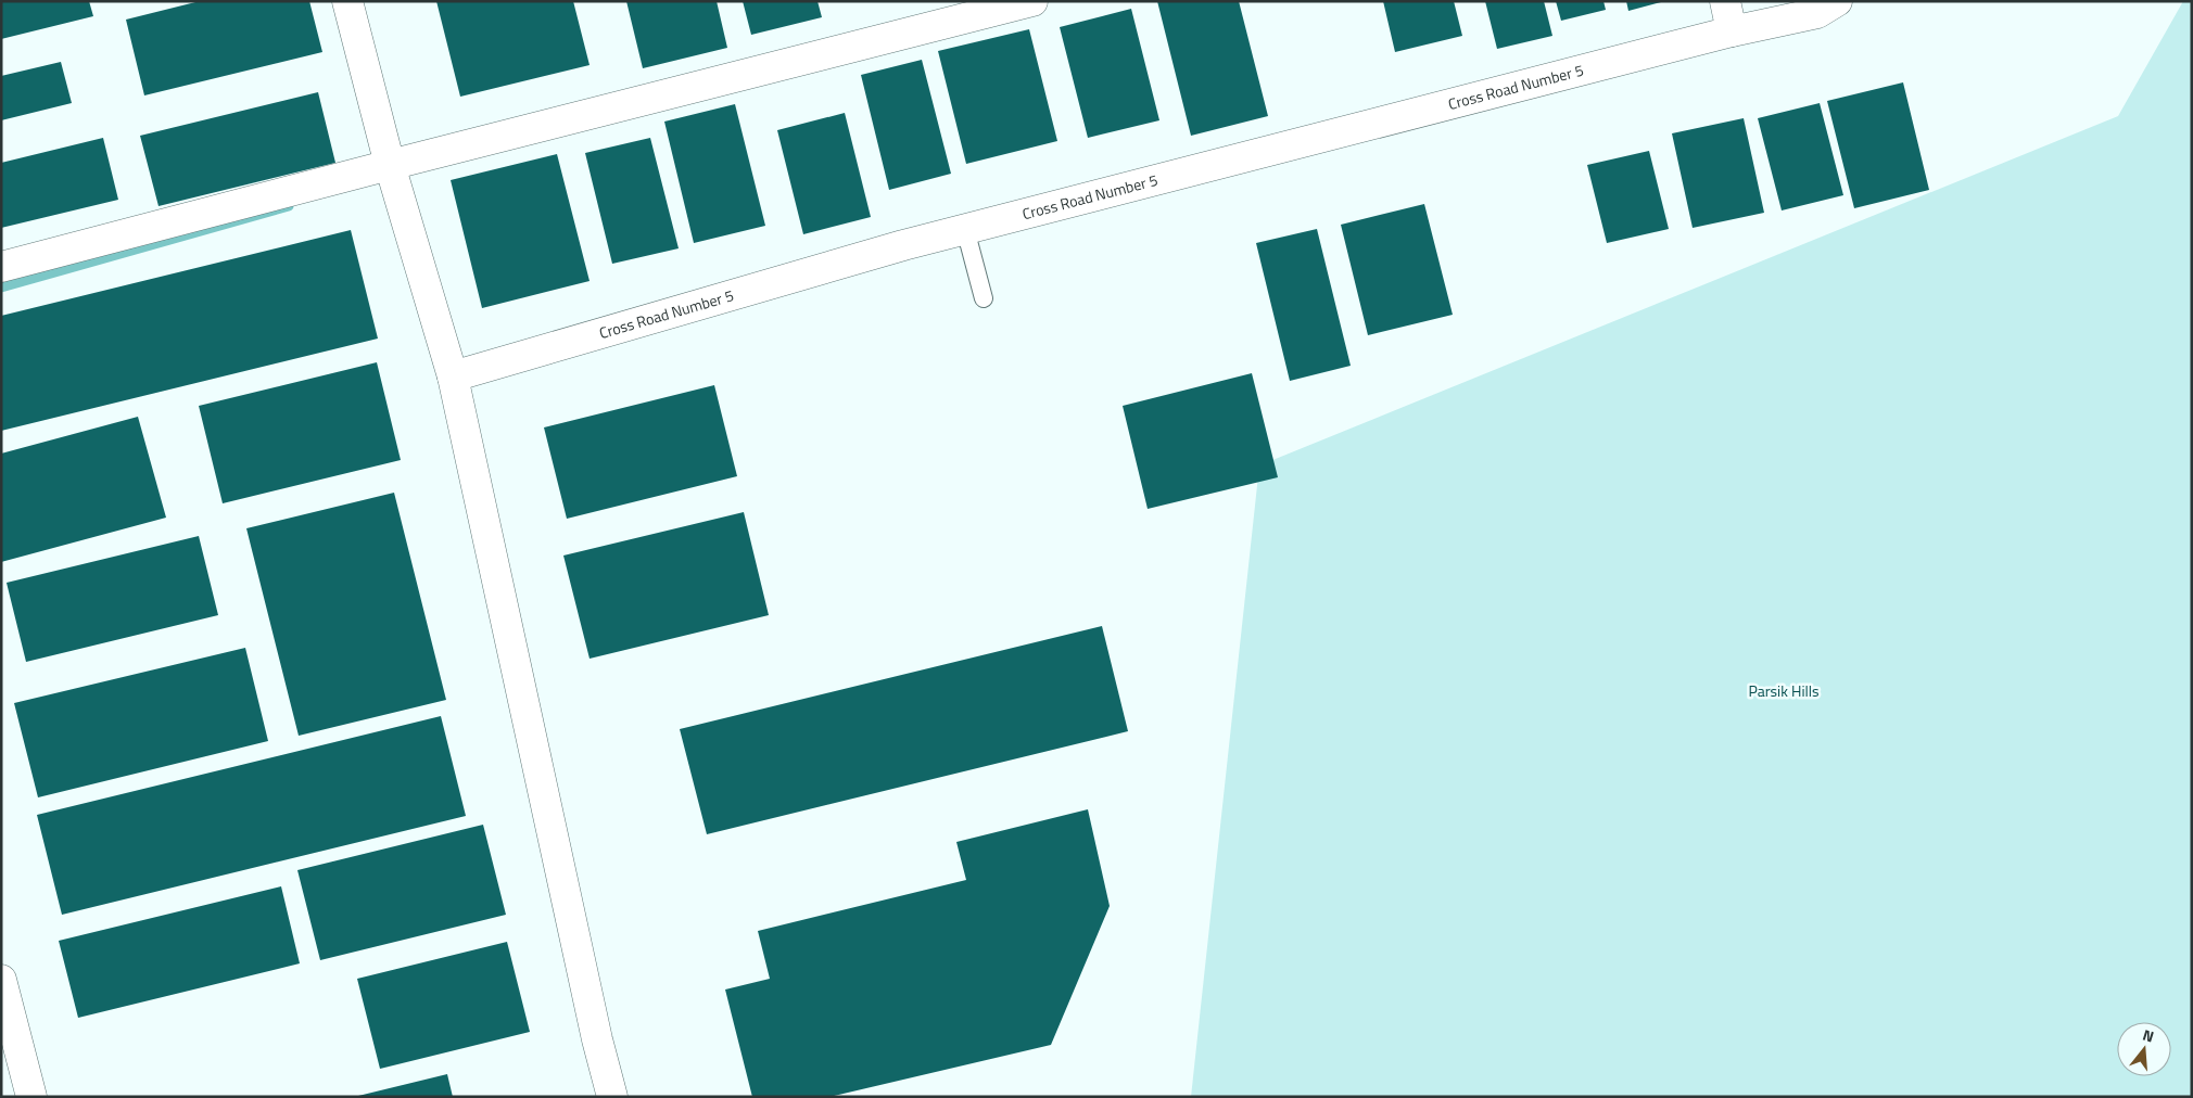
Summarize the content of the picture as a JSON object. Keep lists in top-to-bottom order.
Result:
{
  "streets": {
    "street": ["Cross Road Number 5"]
  },
  "parks": ["Parsik Hills"],
  "north": "top"
}
